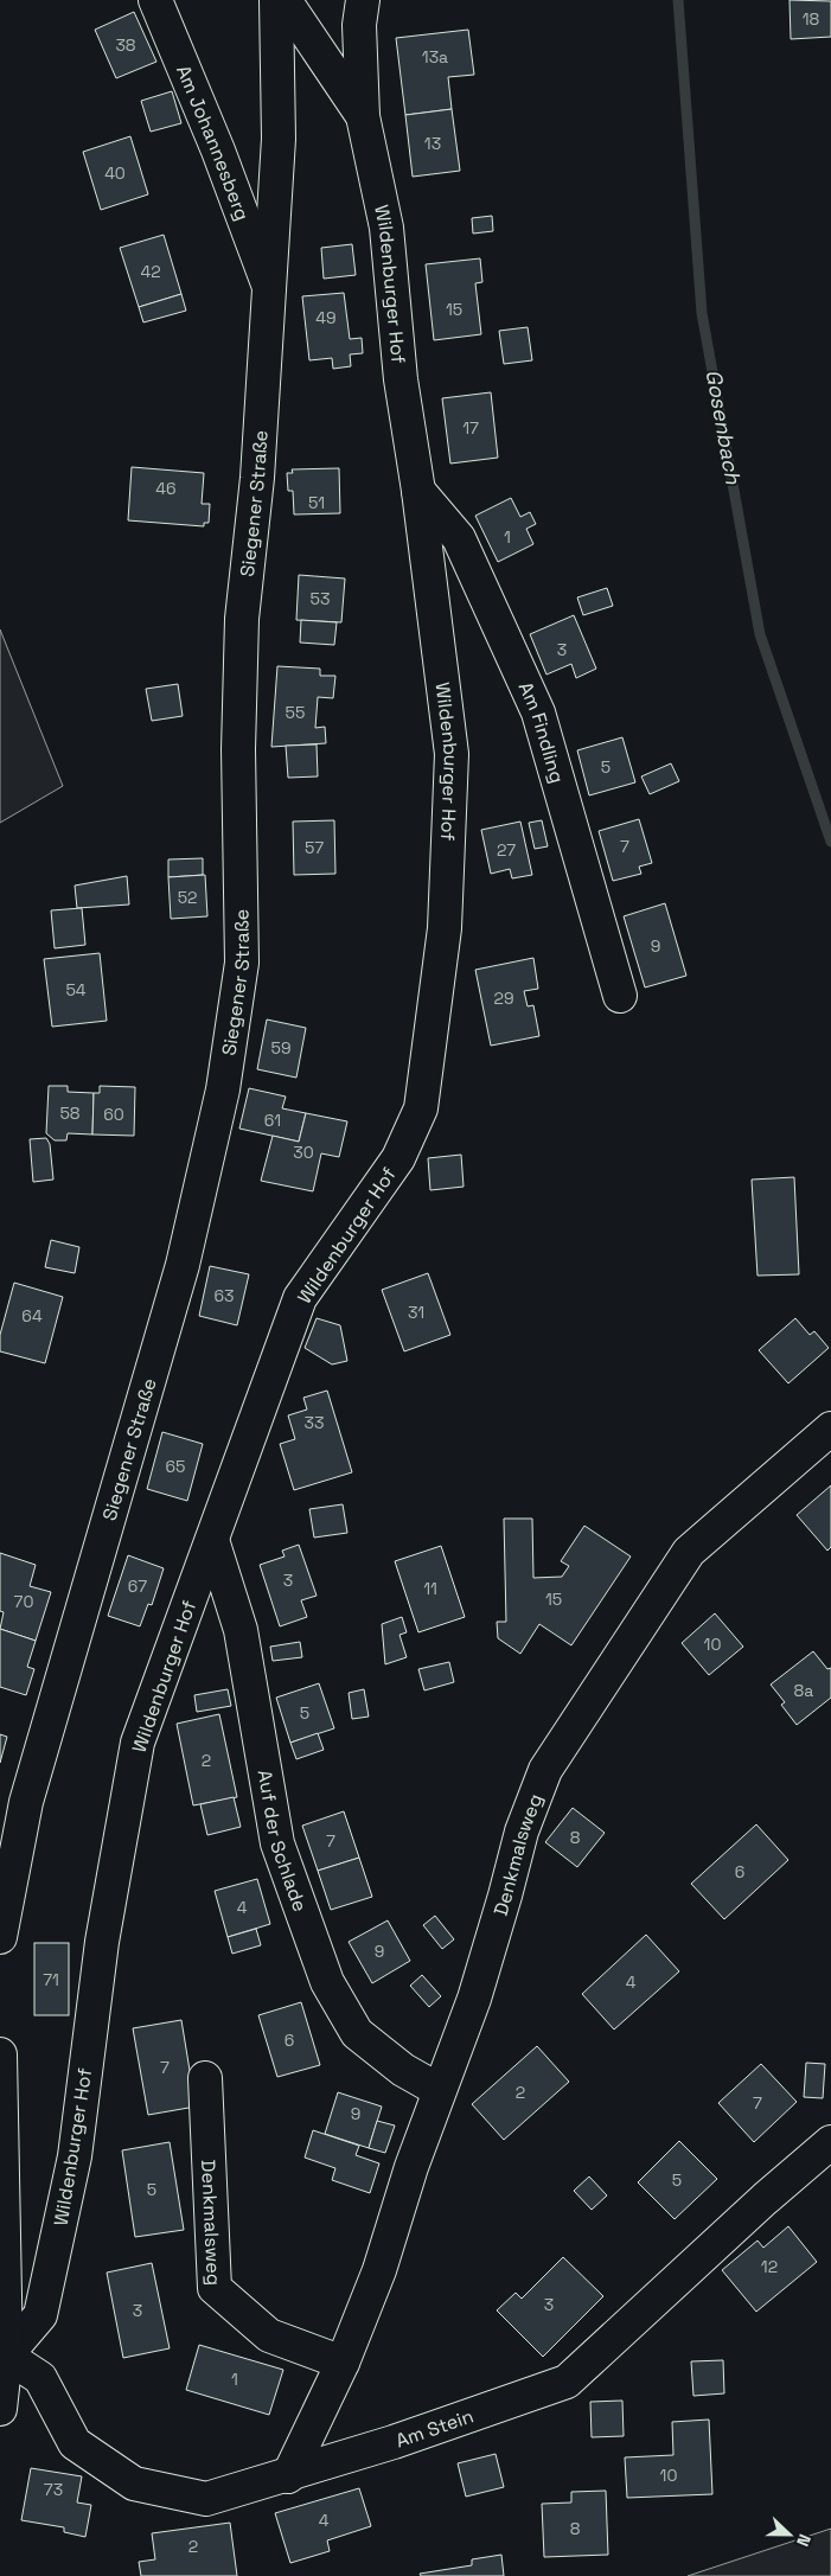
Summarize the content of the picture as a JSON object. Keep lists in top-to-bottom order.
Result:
{
  "streets": {
    "street": [
      "Am Johannesberg",
      "Wildenburger Hof",
      "Siegener Straße",
      "Am Findling",
      "Auf der Schlade",
      "Denkmalsweg",
      "Am Stein"
    ]
  },
  "crossings": [
    ["Am Johannesberg", "Siegener Straße"],
    ["Wildenburger Hof", "Am Findling"],
    ["Wildenburger Hof", "Auf der Schlade"],
    ["Wildenburger Hof", "Am Stein"],
    ["Auf der Schlade", "Denkmalsweg"],
    ["Denkmalsweg", "Am Stein"]
  ],
  "water": ["Gosenbach"],
  "house_numbers": [
    "18",
    "38",
    "13a",
    "13",
    "40",
    "42",
    "15",
    "49",
    "17",
    "46",
    "51",
    "1",
    "53",
    "3",
    "55",
    "5",
    "7",
    "57",
    "27",
    "52",
    "9",
    "54",
    "29",
    "59",
    "58",
    "60",
    "61",
    "30",
    "63",
    "31",
    "64",
    "33",
    "65",
    "3",
    "67",
    "11",
    "15",
    "70",
    "10",
    "8a",
    "5",
    "2",
    "8",
    "7",
    "6",
    "4",
    "9",
    "71",
    "4",
    "6",
    "7",
    "2",
    "7",
    "9",
    "5",
    "5",
    "12",
    "3",
    "3",
    "1",
    "10",
    "73",
    "4",
    "8",
    "2"
  ],
  "north": "right"
}
